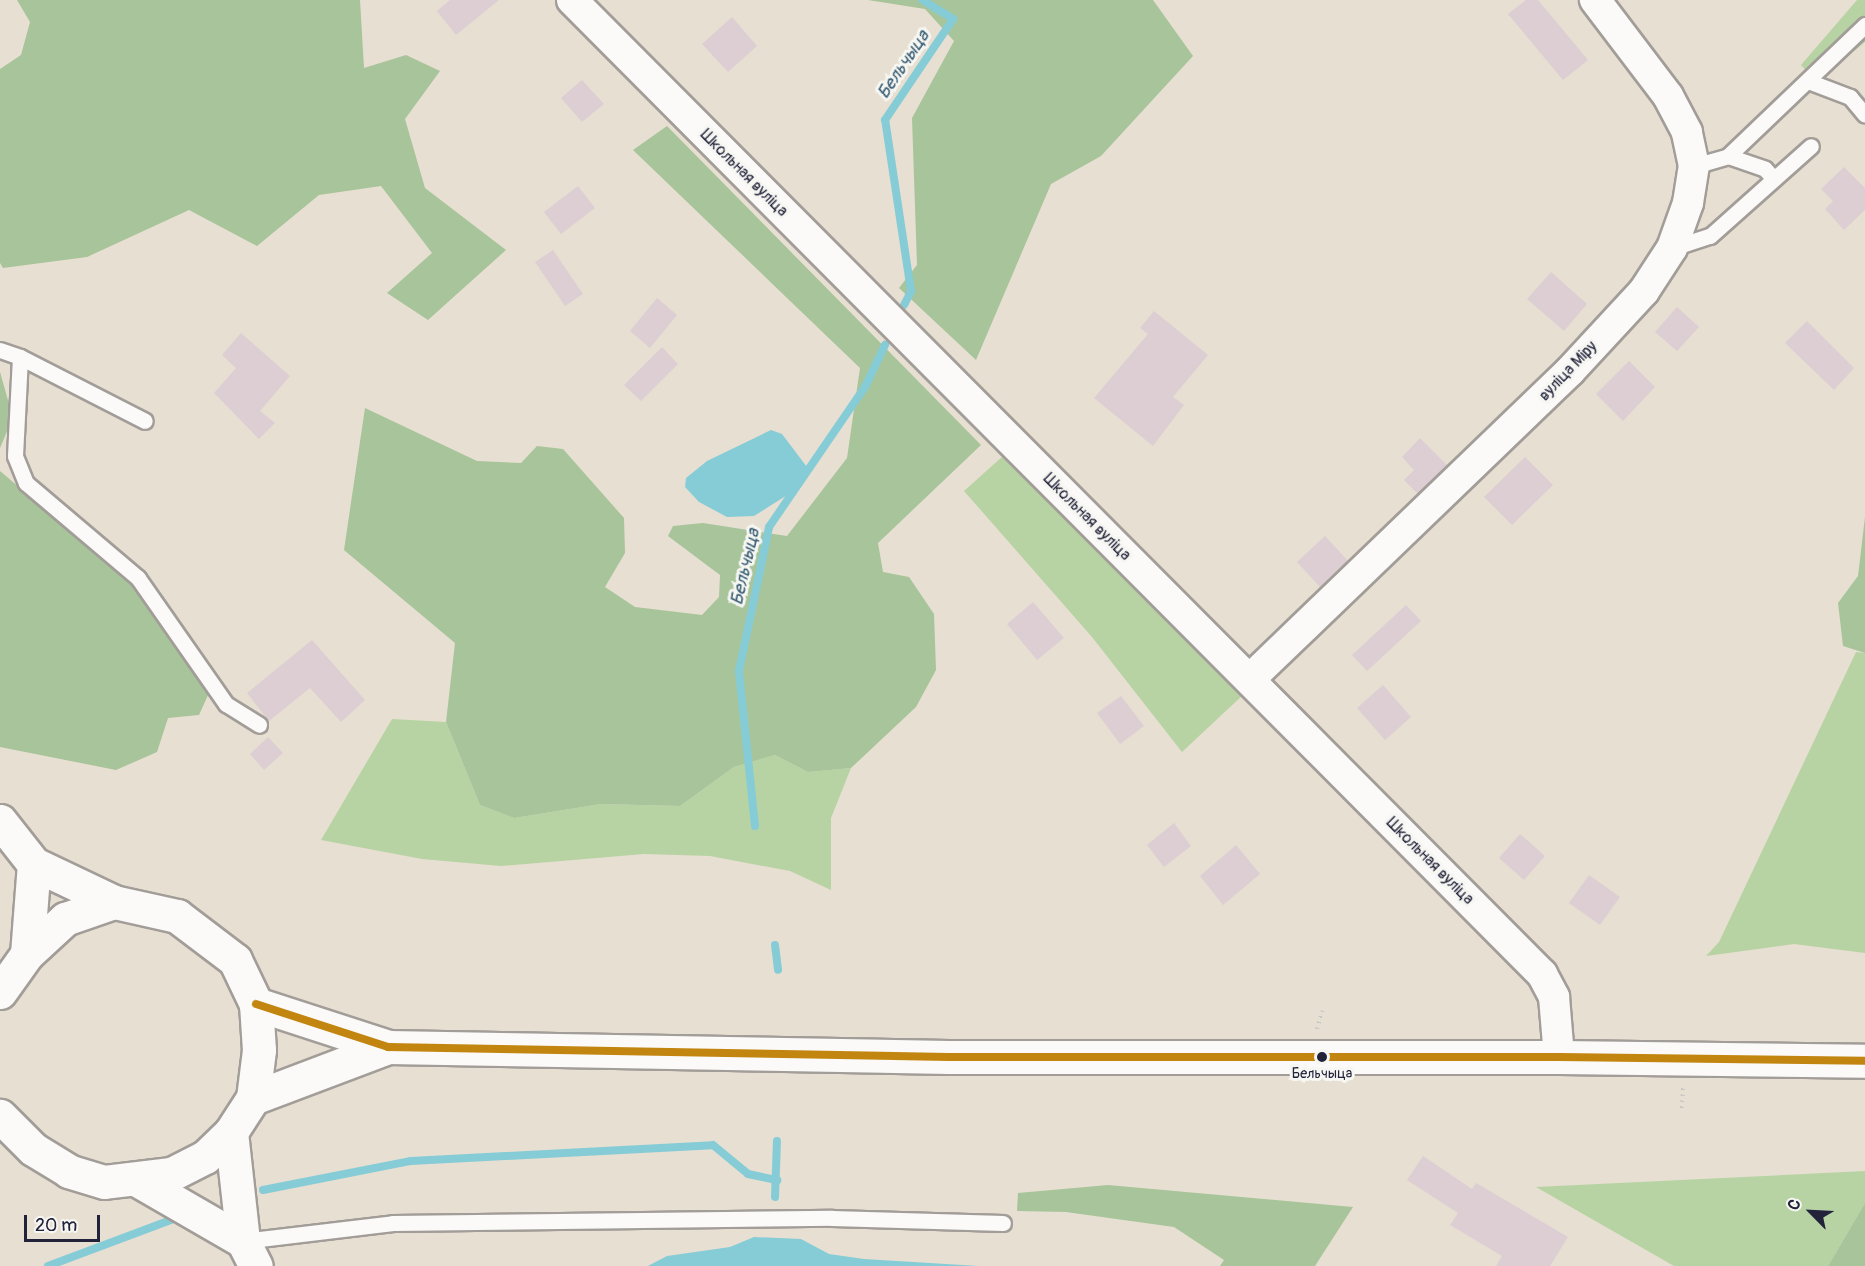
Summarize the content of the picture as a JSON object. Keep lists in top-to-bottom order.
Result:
{
  "streets": {
    "street": ["Школьная вуліца", "вуліца Міру"]
  },
  "crossings": [
    ["Школьная вуліца", "вуліца Міру"]
  ],
  "water": ["Бельчыца"],
  "places": ["Бельчыца"],
  "scale_bar": "20 m",
  "north": "top left"
}
